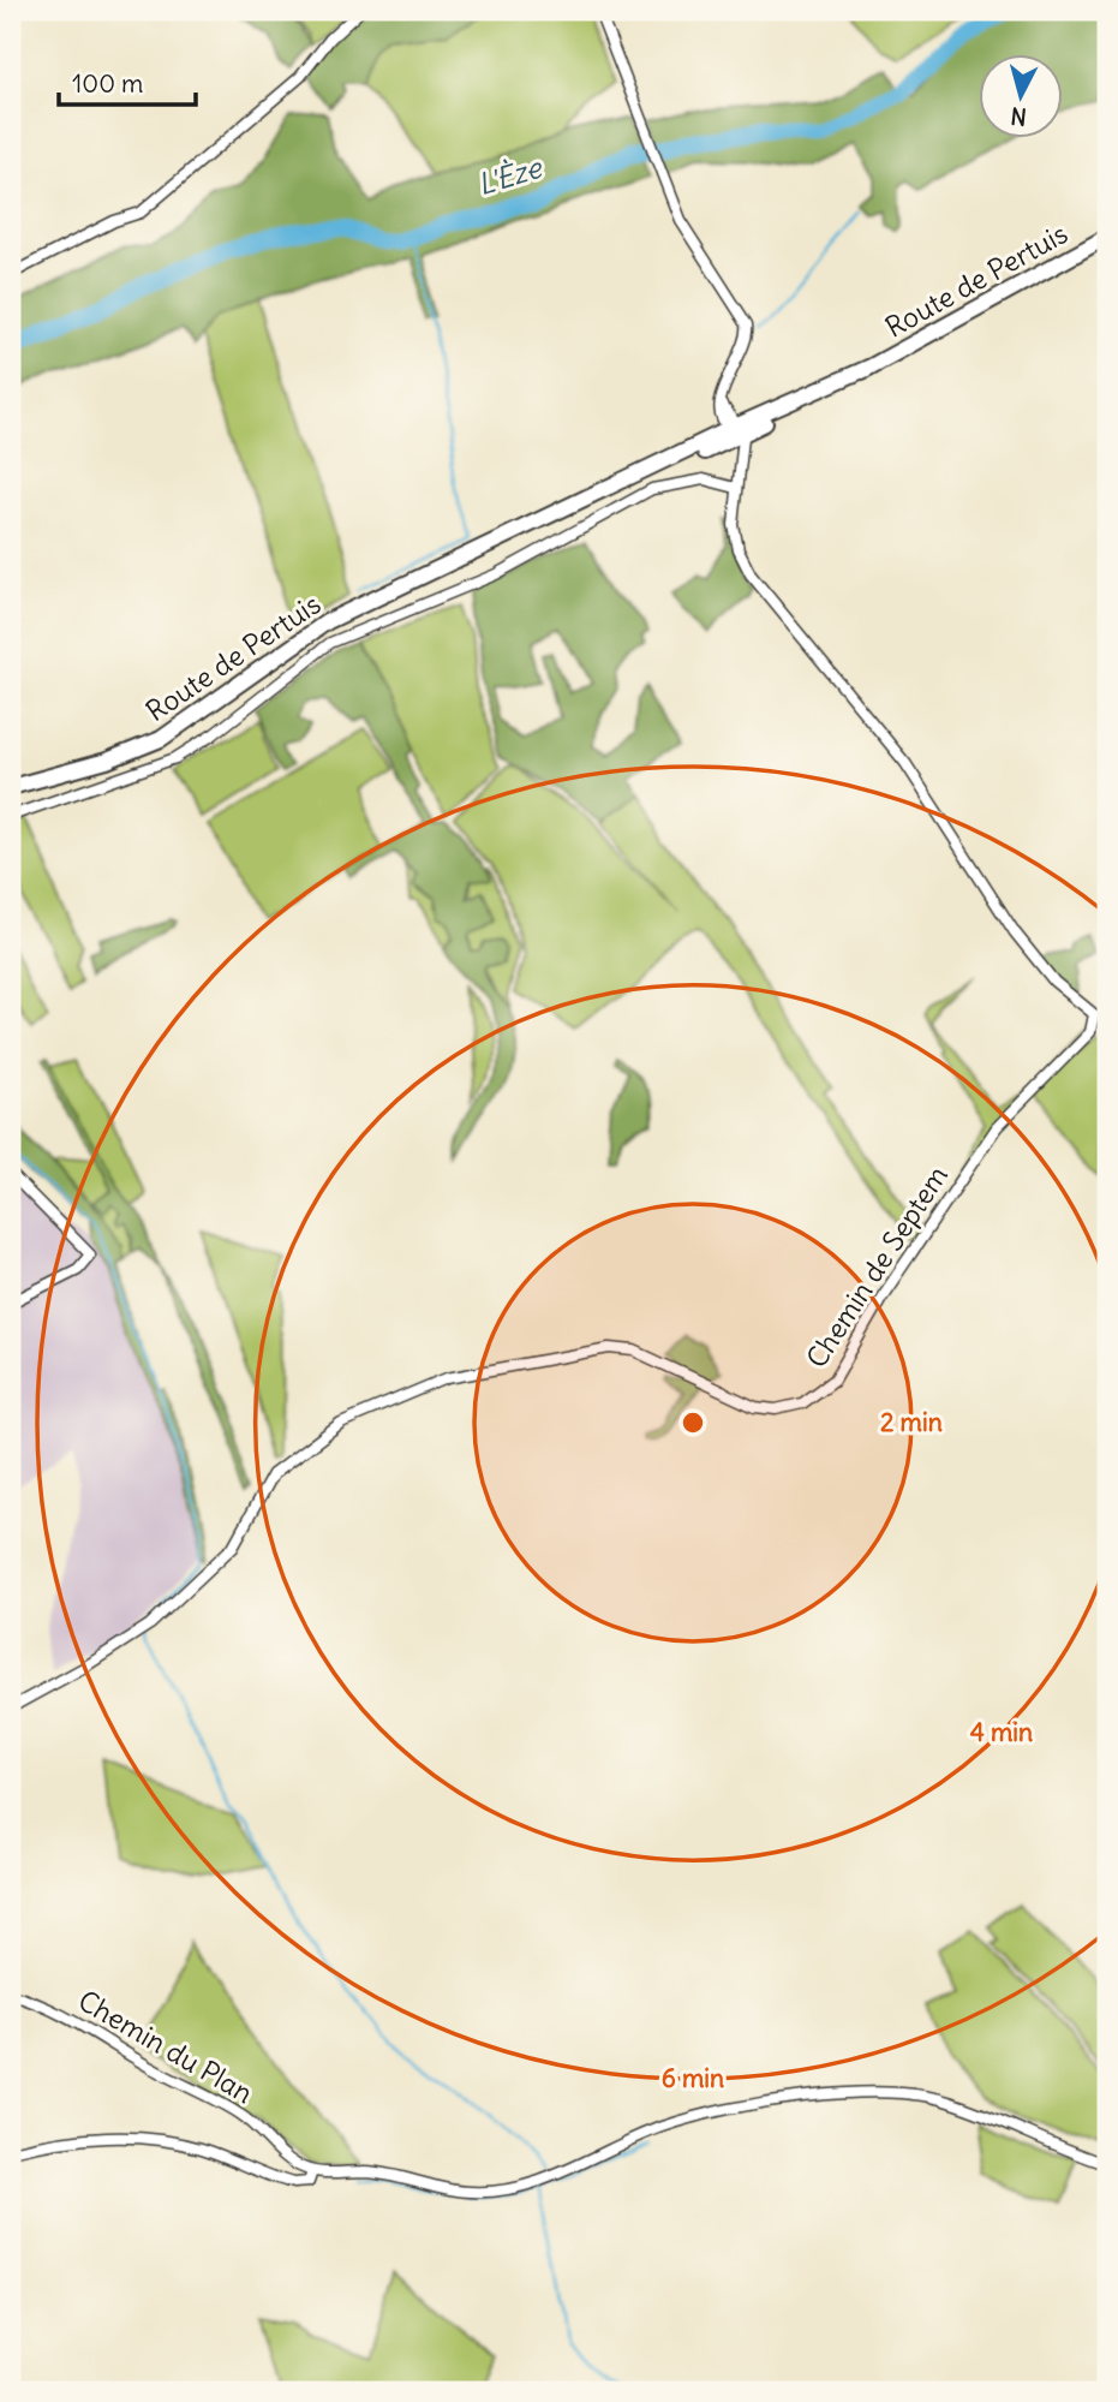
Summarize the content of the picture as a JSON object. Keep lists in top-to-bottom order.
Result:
{
  "streets": {
    "main road": ["Route de Pertuis"],
    "street": ["Chemin de Septem", "Chemin du Plan"]
  },
  "crossings": [
    ["Route de Pertuis", "Chemin de Septem"]
  ],
  "water": ["L'Èze"],
  "scale_bar": "100 m",
  "north": "bottom",
  "rings": ["2 min", "4 min", "6 min"]
}
